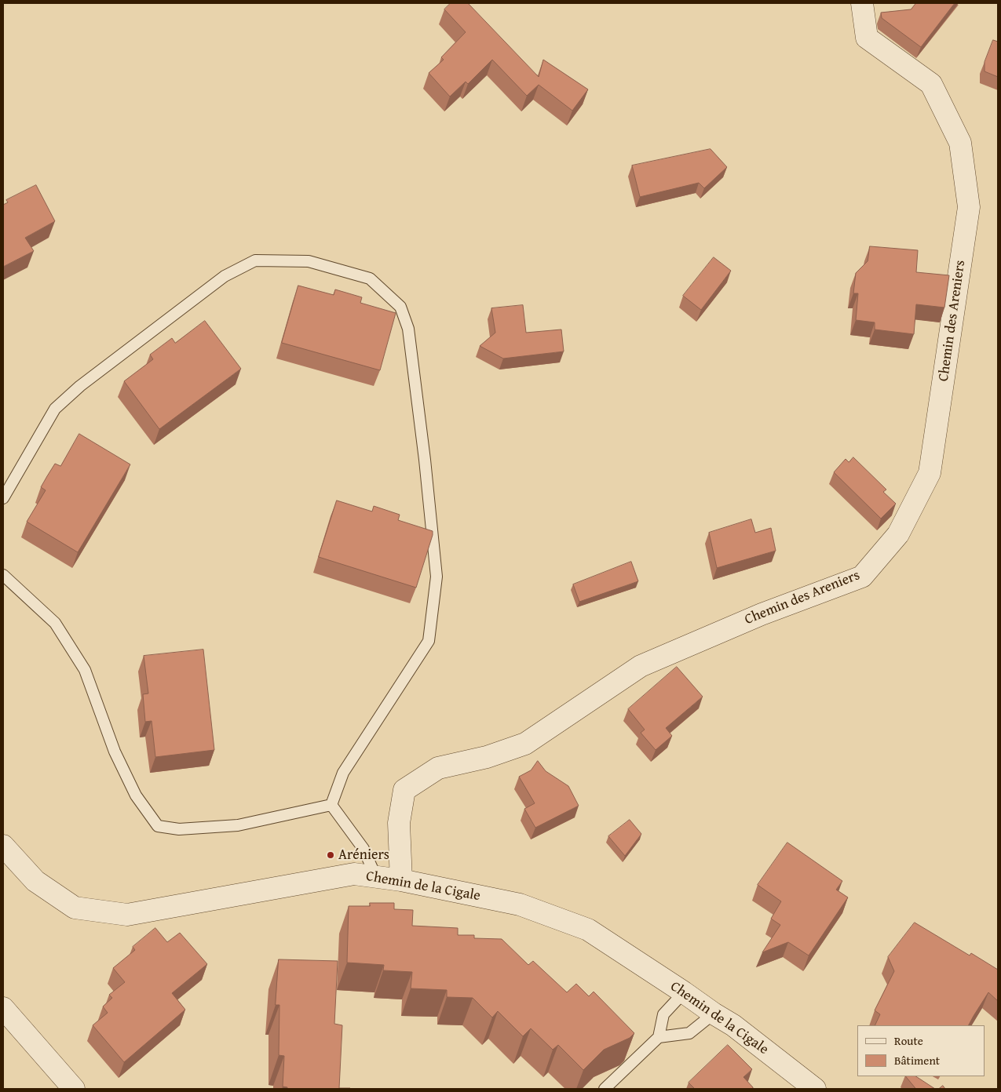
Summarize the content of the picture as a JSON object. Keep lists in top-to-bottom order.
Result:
{
  "streets": {
    "street": ["Chemin des Areniers", "Chemin de la Cigale"]
  },
  "crossings": [
    ["Chemin des Areniers", "Chemin de la Cigale"]
  ],
  "places": ["Aréniers"],
  "legend": ["Route", "Bâtiment"]
}
